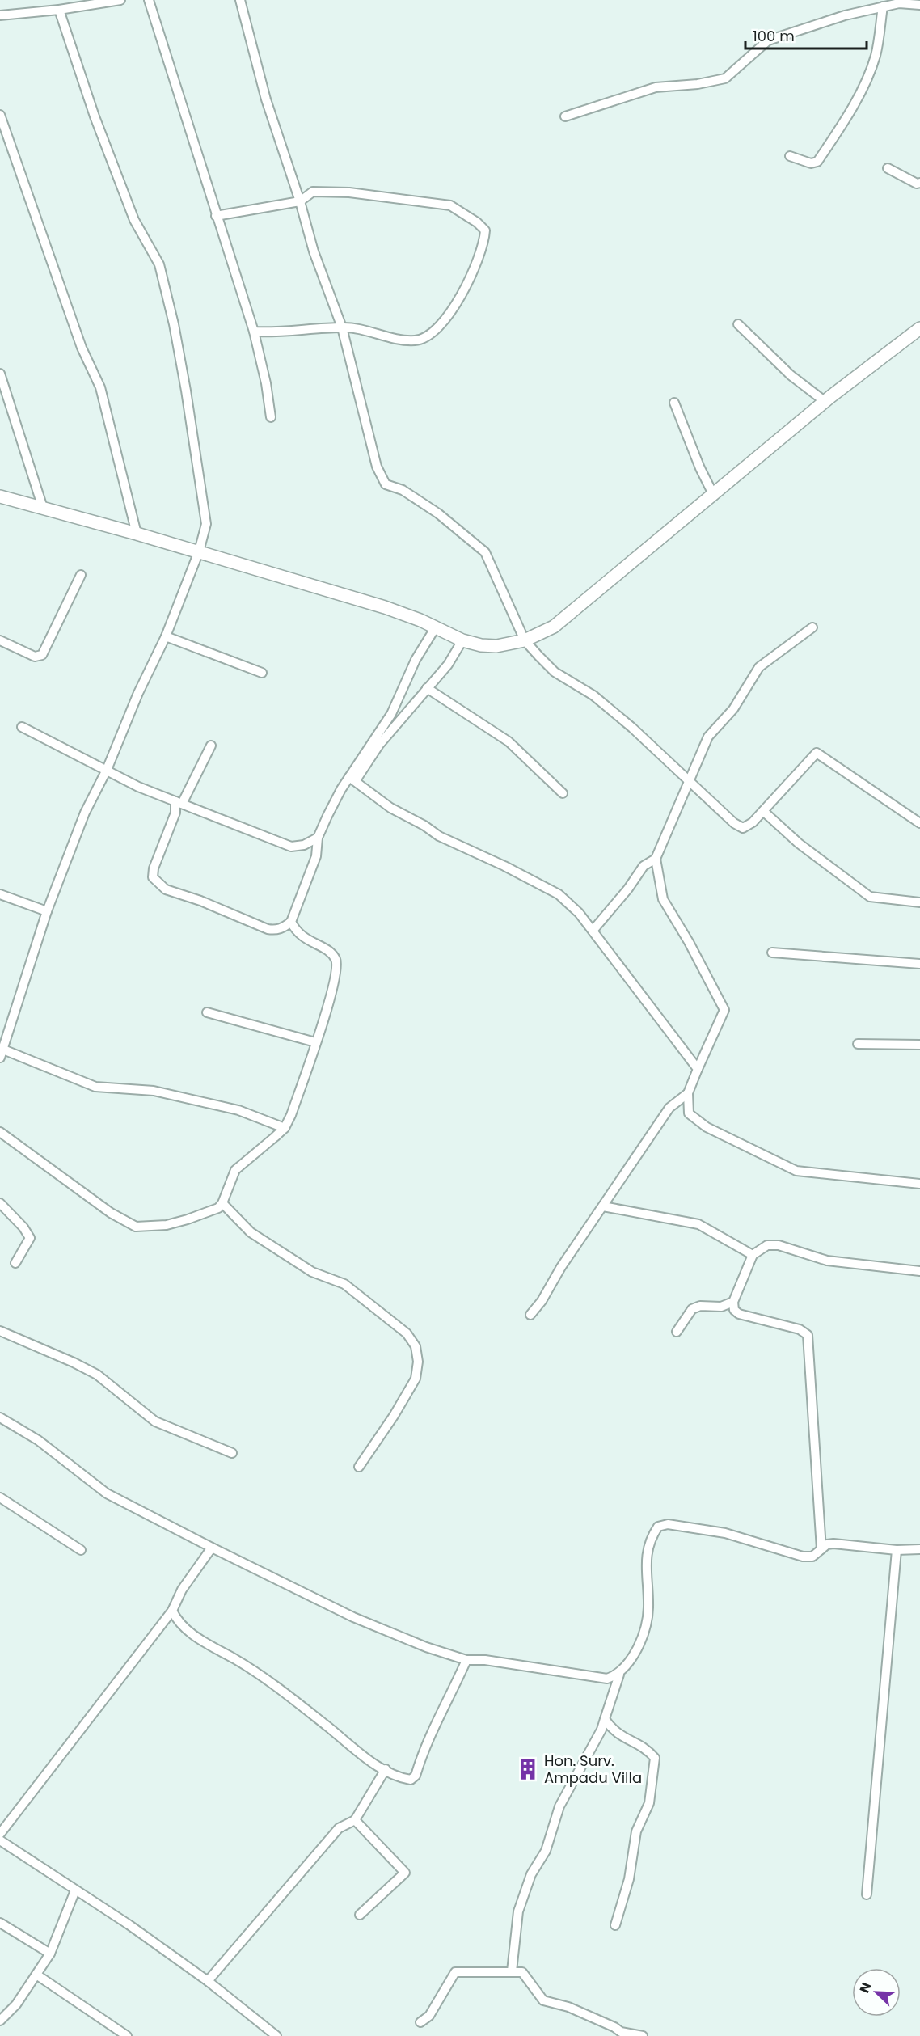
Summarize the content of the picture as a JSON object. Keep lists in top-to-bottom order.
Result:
{
  "places": {
    "building": ["Hon. Surv. Ampadu Villa"]
  },
  "scale_bar": "100 m",
  "north": "top left"
}
